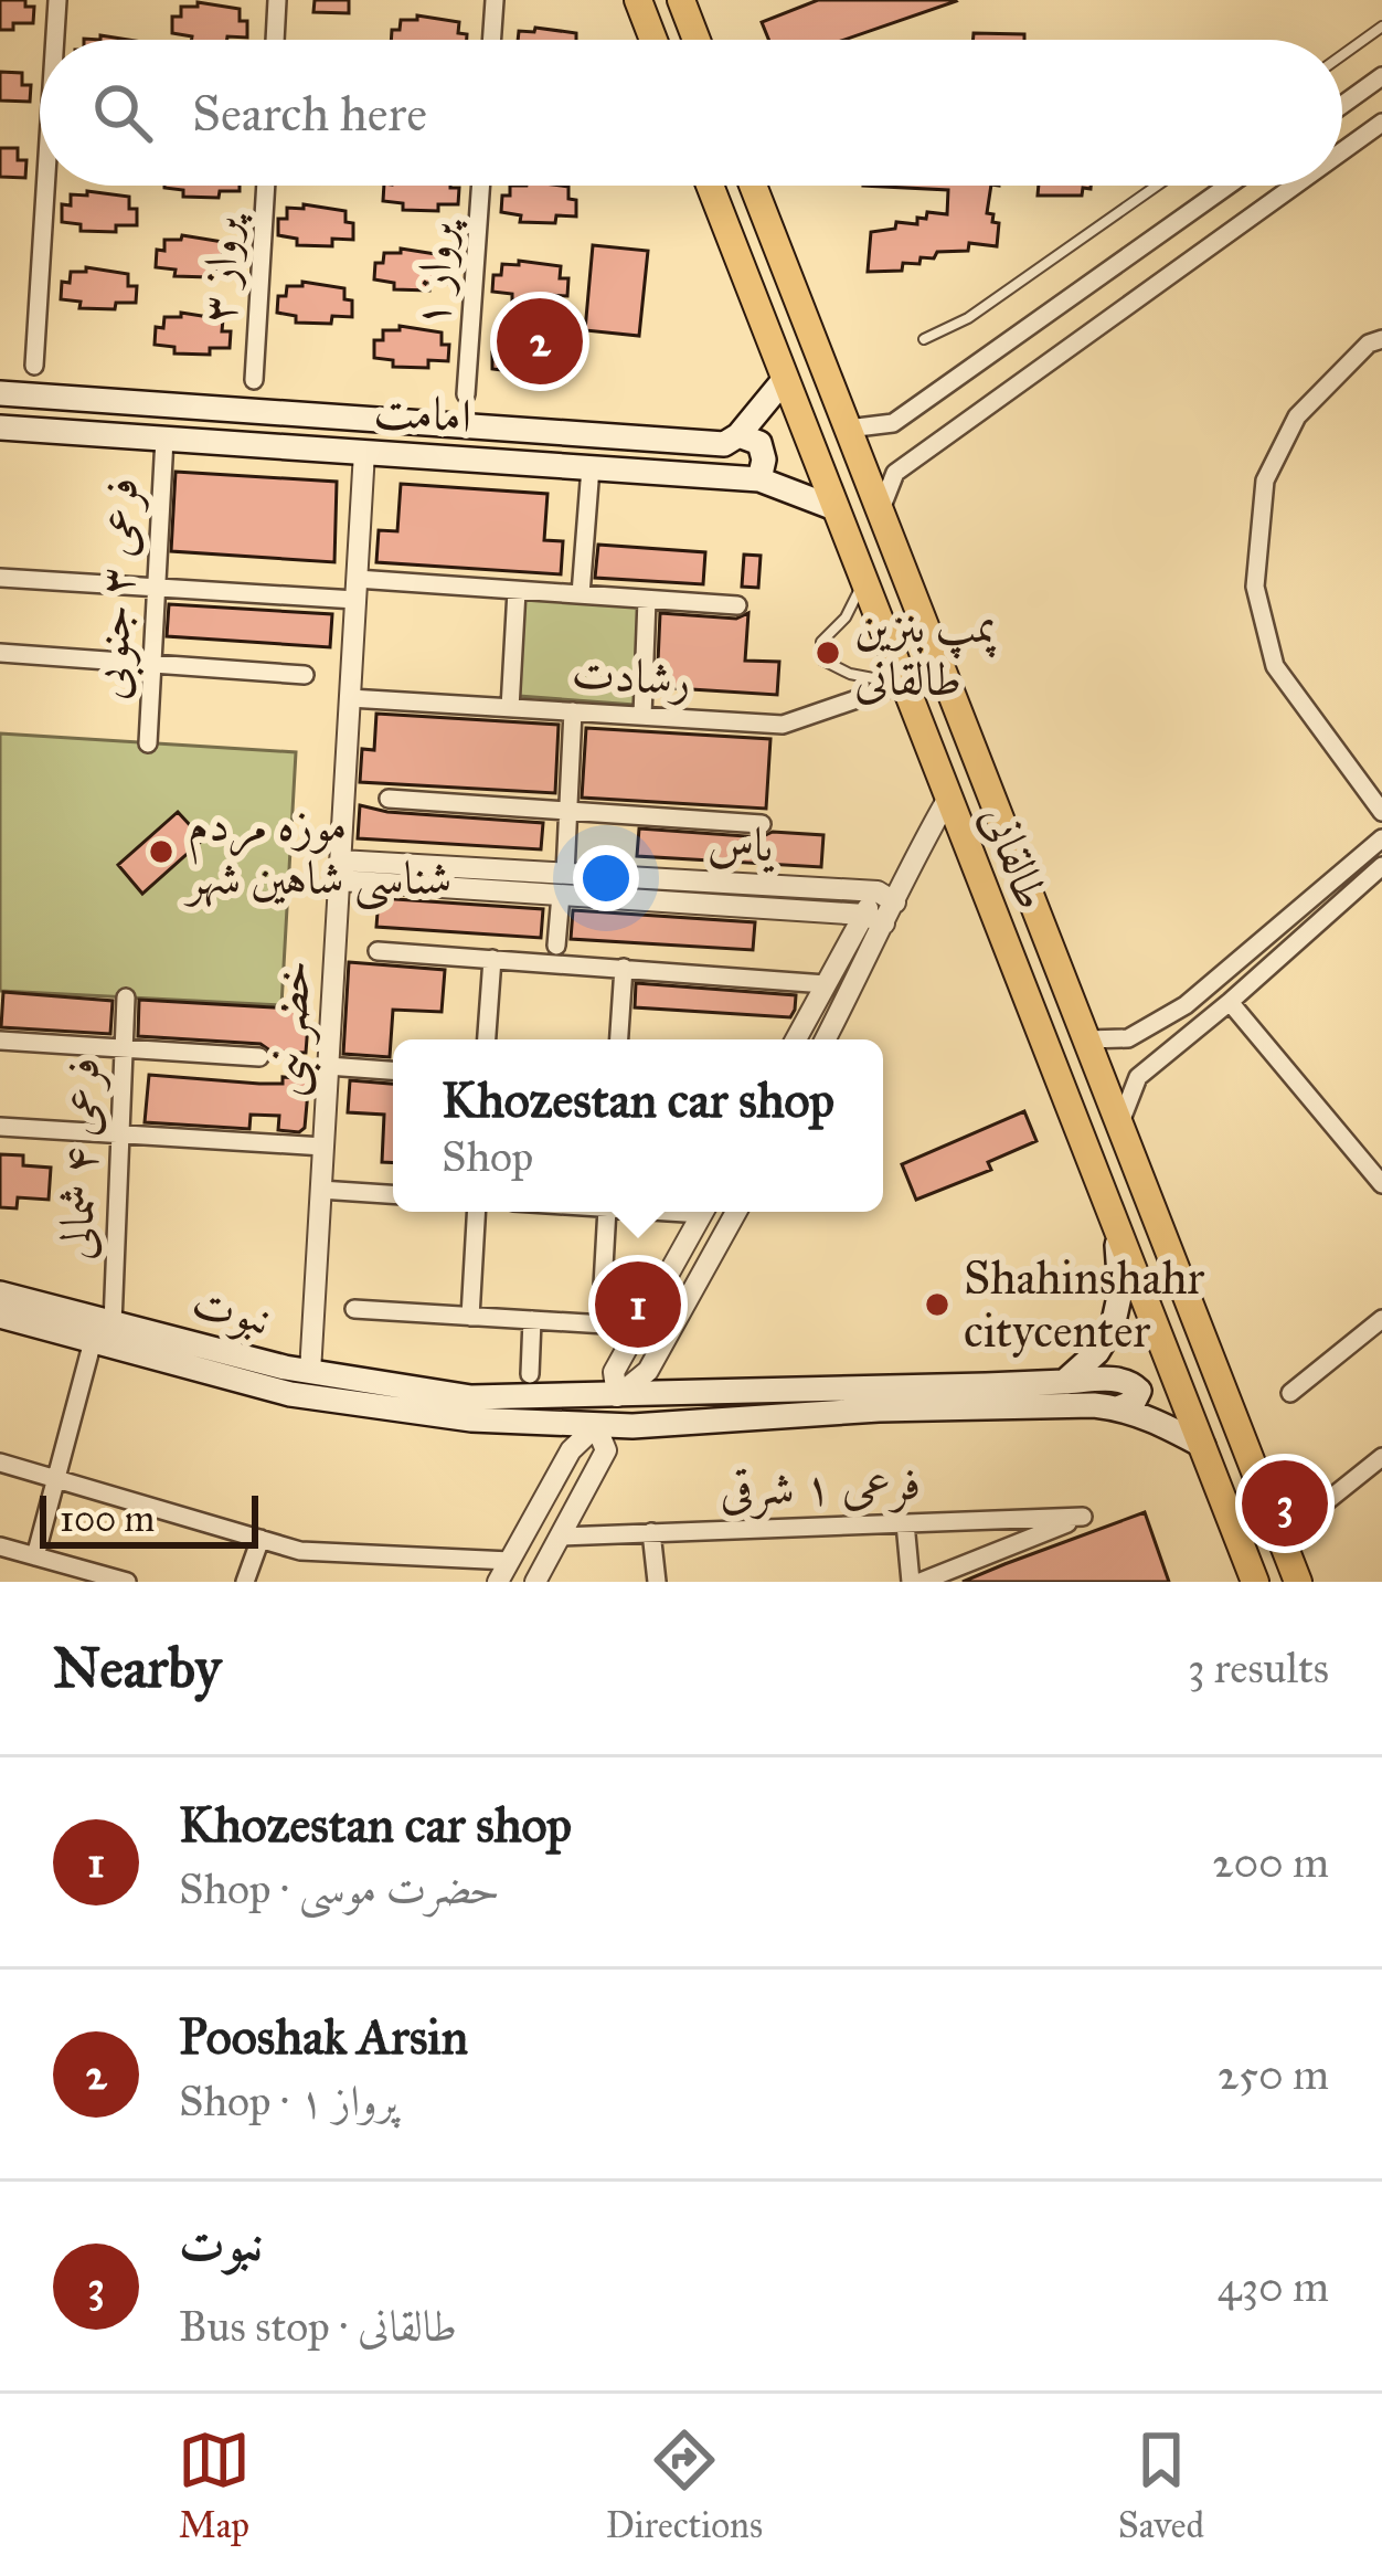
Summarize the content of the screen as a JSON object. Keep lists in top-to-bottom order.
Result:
{
  "streets": {
    "main road": ["امامت", "طالقانی", "نبوت"],
    "street": [
      "پرواز ۳",
      "پرواز ۱",
      "فرعی ۳ جنوبی",
      "رشادت",
      "یاس",
      "خضر نبی",
      "فرعی ۴ شمالی",
      "فرعی ۱ شرقی"
    ]
  },
  "crossings": [
    ["امامت", "فرعی ۳ جنوبی"],
    ["امامت", "طالقانی"],
    ["امامت", "خضر نبی"],
    ["رشادت", "طالقانی"],
    ["رشادت", "خضر نبی"],
    ["یاس", "خضر نبی"],
    ["طالقانی", "نبوت"],
    ["خضر نبی", "نبوت"],
    ["فرعی ۴ شمالی", "نبوت"]
  ],
  "places": ["پمپ بنزین طالقانی", "موزه مردم شناسی شاهین شهر", "Shahinshahr citycenter"],
  "scale_bar": "100 m",
  "page": {
    "search": "Search here",
    "pins": ["2", "1", "3"],
    "popup": ["Khozestan car shop", "Shop"],
    "scale": "100 m",
    "heading": ["Nearby", "3 results"],
    "list": [
      {
        "mark": "1",
        "name": "Khozestan car shop",
        "note": "Shop · حضرت موسی",
        "value": "200 m"
      },
      {
        "mark": "2",
        "name": "Pooshak Arsin",
        "note": "Shop · پرواز ۱",
        "value": "250 m"
      },
      {
        "mark": "3",
        "name": "نبوت",
        "note": "Bus stop · طالقانی",
        "value": "430 m"
      }
    ],
    "nav": ["Map", "Directions", "Saved"]
  }
}
